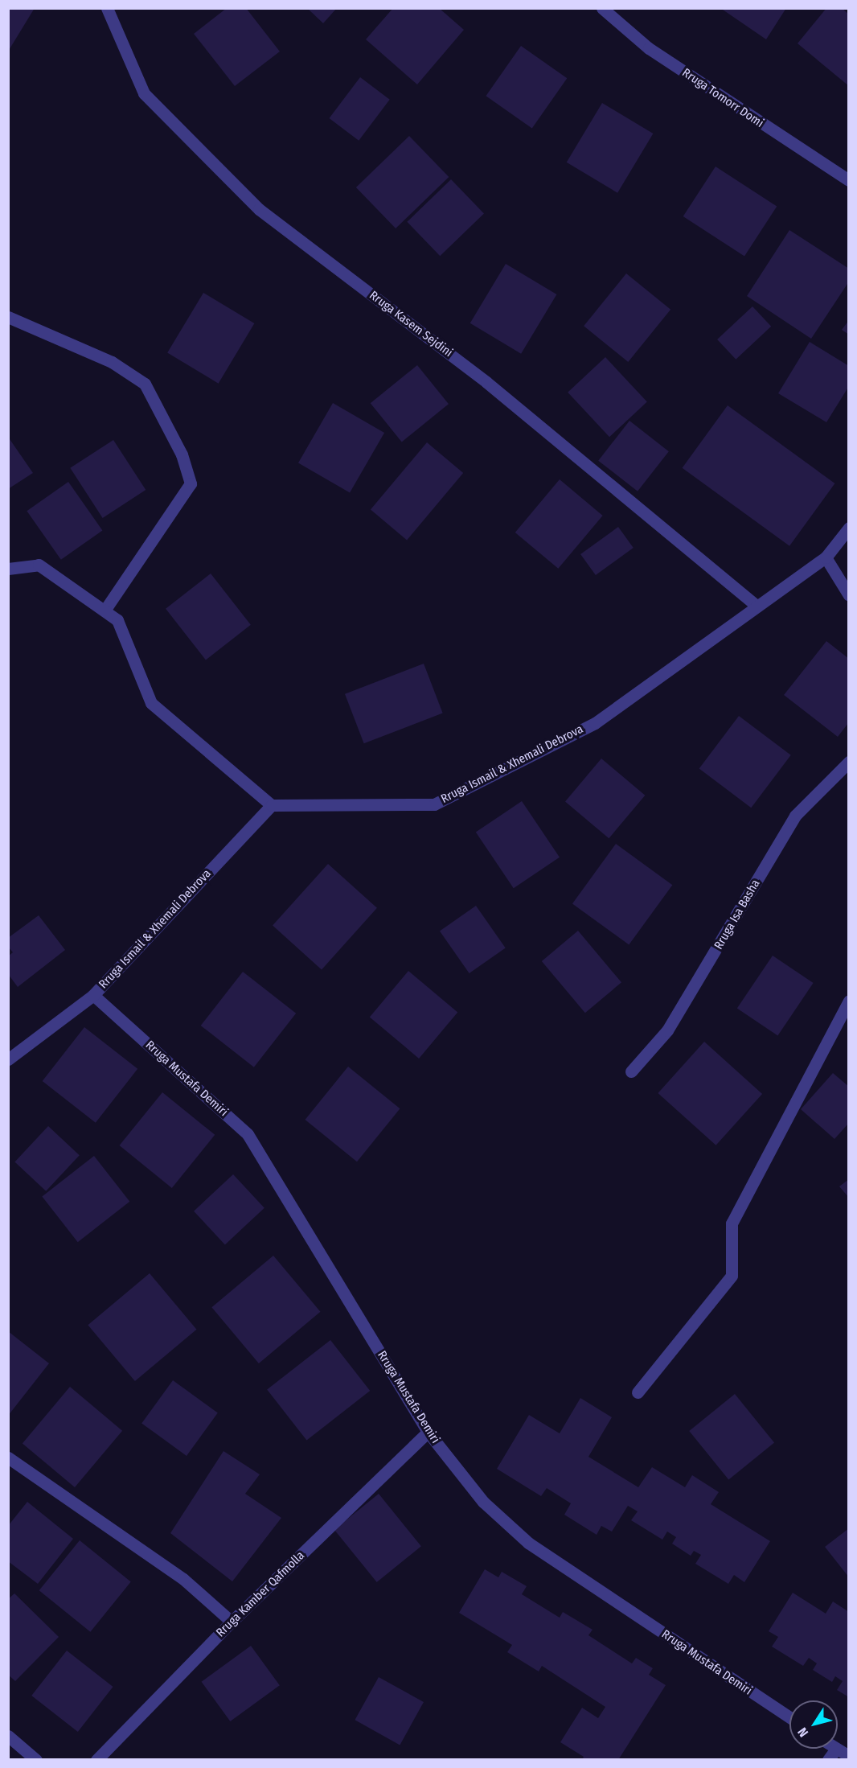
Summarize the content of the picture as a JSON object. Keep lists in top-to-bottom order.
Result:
{
  "streets": {
    "street": [
      "Rruga Tomorr Domi",
      "Rruga Kasem Sejdini",
      "Rruga Ismail & Xhemali Debrova",
      "Rruga Isa Basha",
      "Rruga Mustafa Demiri",
      "Rruga Kamber Qafmolla"
    ]
  },
  "crossings": [
    ["Rruga Kasem Sejdini", "Rruga Ismail & Xhemali Debrova"],
    ["Rruga Ismail & Xhemali Debrova", "Rruga Mustafa Demiri"],
    ["Rruga Mustafa Demiri", "Rruga Kamber Qafmolla"]
  ],
  "north": "bottom left"
}
